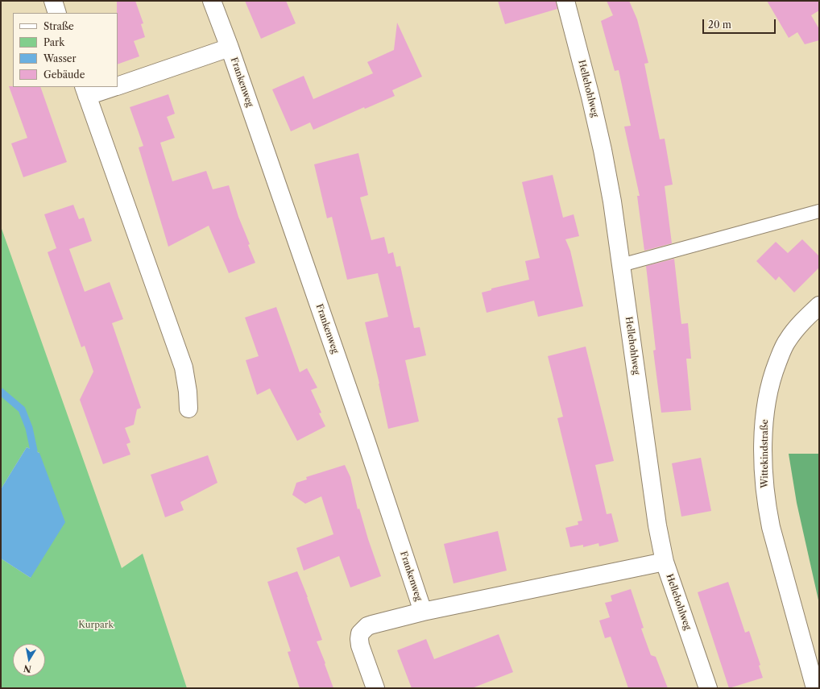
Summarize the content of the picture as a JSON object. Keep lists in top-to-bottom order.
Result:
{
  "streets": {
    "street": ["Frankenweg", "Hellehohlweg", "Wittekindstraße"]
  },
  "crossings": [
    ["Frankenweg", "Hellehohlweg"]
  ],
  "parks": ["Kurpark"],
  "legend": [
    "Straße",
    "Park",
    "Wasser",
    "Gebäude"
  ],
  "scale_bar": "20 m",
  "north": "bottom"
}
